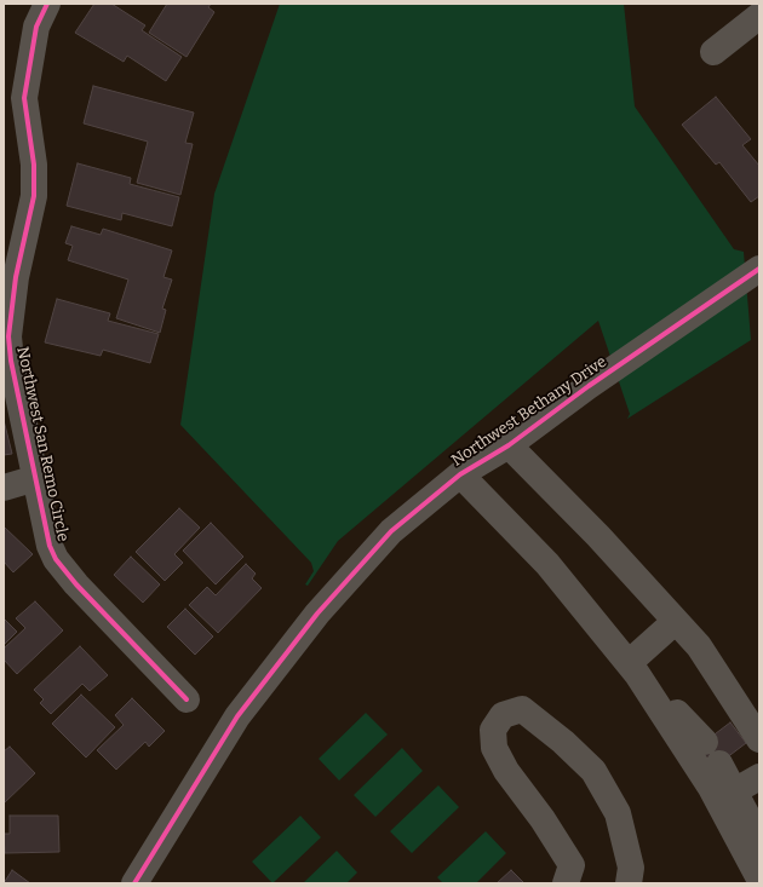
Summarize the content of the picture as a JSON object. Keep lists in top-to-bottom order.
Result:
{
  "streets": {
    "street": ["Northwest Bethany Drive", "Northwest San Remo Circle"]
  }
}
